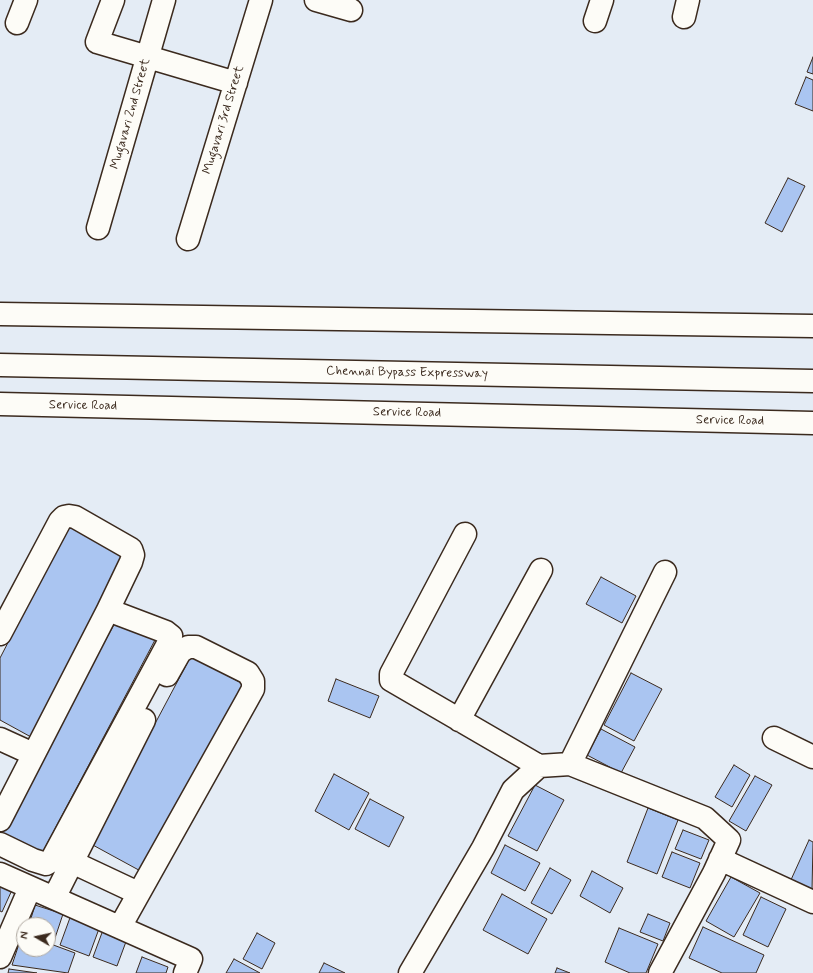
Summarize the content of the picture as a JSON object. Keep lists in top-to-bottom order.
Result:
{
  "streets": {
    "main road": [
      "Mugavari 2nd Street",
      "Mugavari 3rd Street",
      "Chennai Bypass Expressway",
      "Service Road"
    ]
  },
  "north": "left"
}
